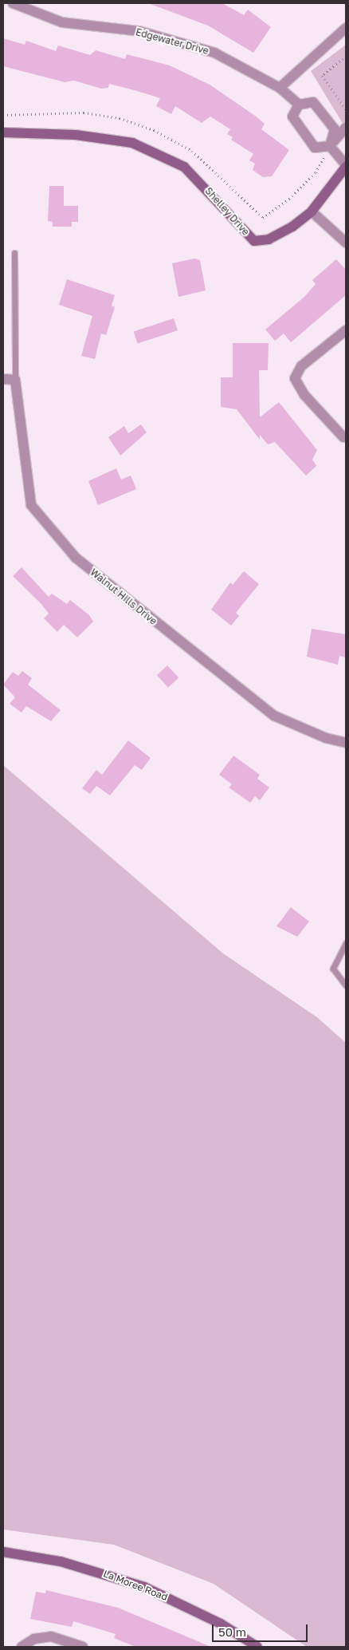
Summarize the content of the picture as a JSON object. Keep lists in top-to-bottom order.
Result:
{
  "streets": {
    "street": [
      "Edgewater Drive",
      "Shelley Drive",
      "Walnut Hills Drive",
      "La Moree Road"
    ]
  },
  "scale_bar": "50 m"
}
